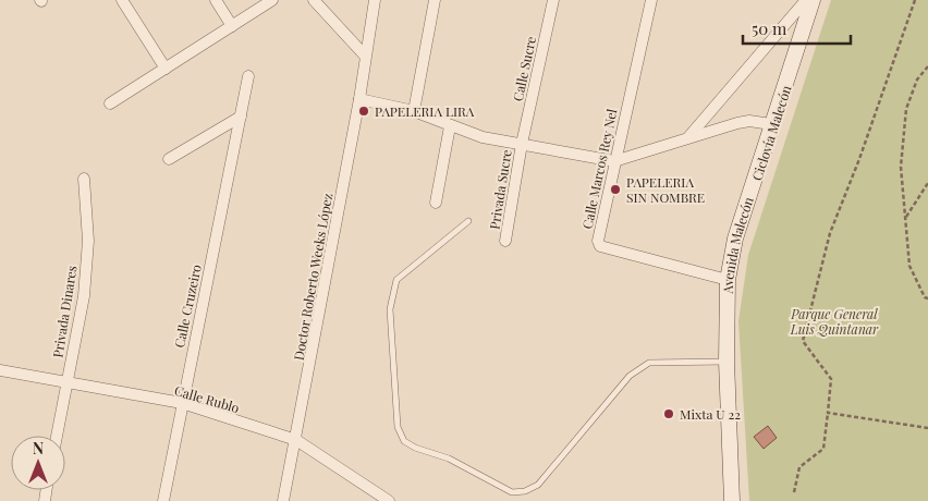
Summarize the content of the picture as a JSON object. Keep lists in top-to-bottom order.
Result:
{
  "streets": {
    "main road": ["Avenida Malecón"],
    "street": [
      "Calle Sucre",
      "Calle Marcos Rey Nel",
      "Privada Sucre",
      "Doctor Roberto Weeks López",
      "Calle Cruzeiro",
      "Privada Dinares",
      "Calle Rublo"
    ]
  },
  "crossings": [
    ["Calle Sucre", "Privada Sucre"],
    ["Calle Marcos Rey Nel", "Avenida Malecón"],
    ["Doctor Roberto Weeks López", "Calle Rublo"],
    ["Calle Cruzeiro", "Calle Rublo"],
    ["Privada Dinares", "Calle Rublo"]
  ],
  "parks": ["Parque General Luis Quintanar"],
  "places": ["PAPELERIA LIRA", "PAPELERIA SIN NOMBRE", "Mixta U 22"],
  "scale_bar": "50 m",
  "north": "top"
}
